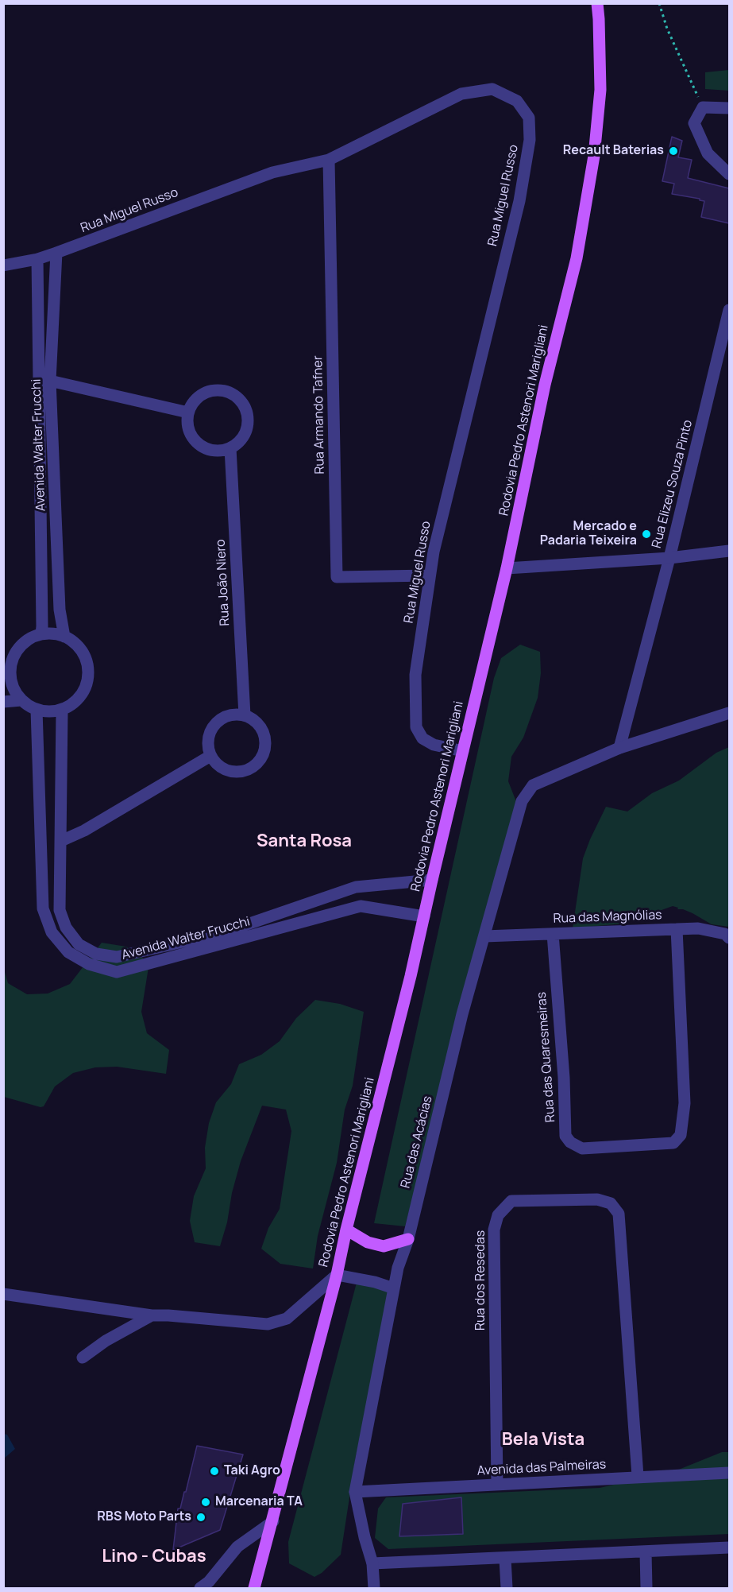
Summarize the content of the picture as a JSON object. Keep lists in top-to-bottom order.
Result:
{
  "streets": {
    "main road": ["Rodovia Pedro Astenori Marigliani"],
    "street": [
      "Rua Miguel Russo",
      "Rua Armando Tafner",
      "Avenida Walter Frucchi",
      "Rua Elizeu Souza Pinto",
      "Rua João Niero",
      "Rua das Magnólias",
      "Rua das Quaresmeiras",
      "Rua das Acácias",
      "Rua dos Resedas",
      "Avenida das Palmeiras"
    ]
  },
  "crossings": [
    ["Rua Miguel Russo", "Rua Armando Tafner"],
    ["Rua Miguel Russo", "Rodovia Pedro Astenori Marigliani"],
    ["Rua Miguel Russo", "Avenida Walter Frucchi"],
    ["Rodovia Pedro Astenori Marigliani", "Avenida Walter Frucchi"],
    ["Rua Elizeu Souza Pinto", "Rua das Acácias"],
    ["Rua das Magnólias", "Rua das Quaresmeiras"],
    ["Rua das Magnólias", "Rua das Acácias"],
    ["Rua das Acácias", "Avenida das Palmeiras"],
    ["Rua dos Resedas", "Avenida das Palmeiras"]
  ],
  "districts": ["Santa Rosa", "Bela Vista", "Lino - Cubas"],
  "places": [
    "Recault Baterias",
    "Mercado e Padaria Teixeira",
    "Taki Agro",
    "Marcenaria TA",
    "RBS Moto Parts"
  ]
}
